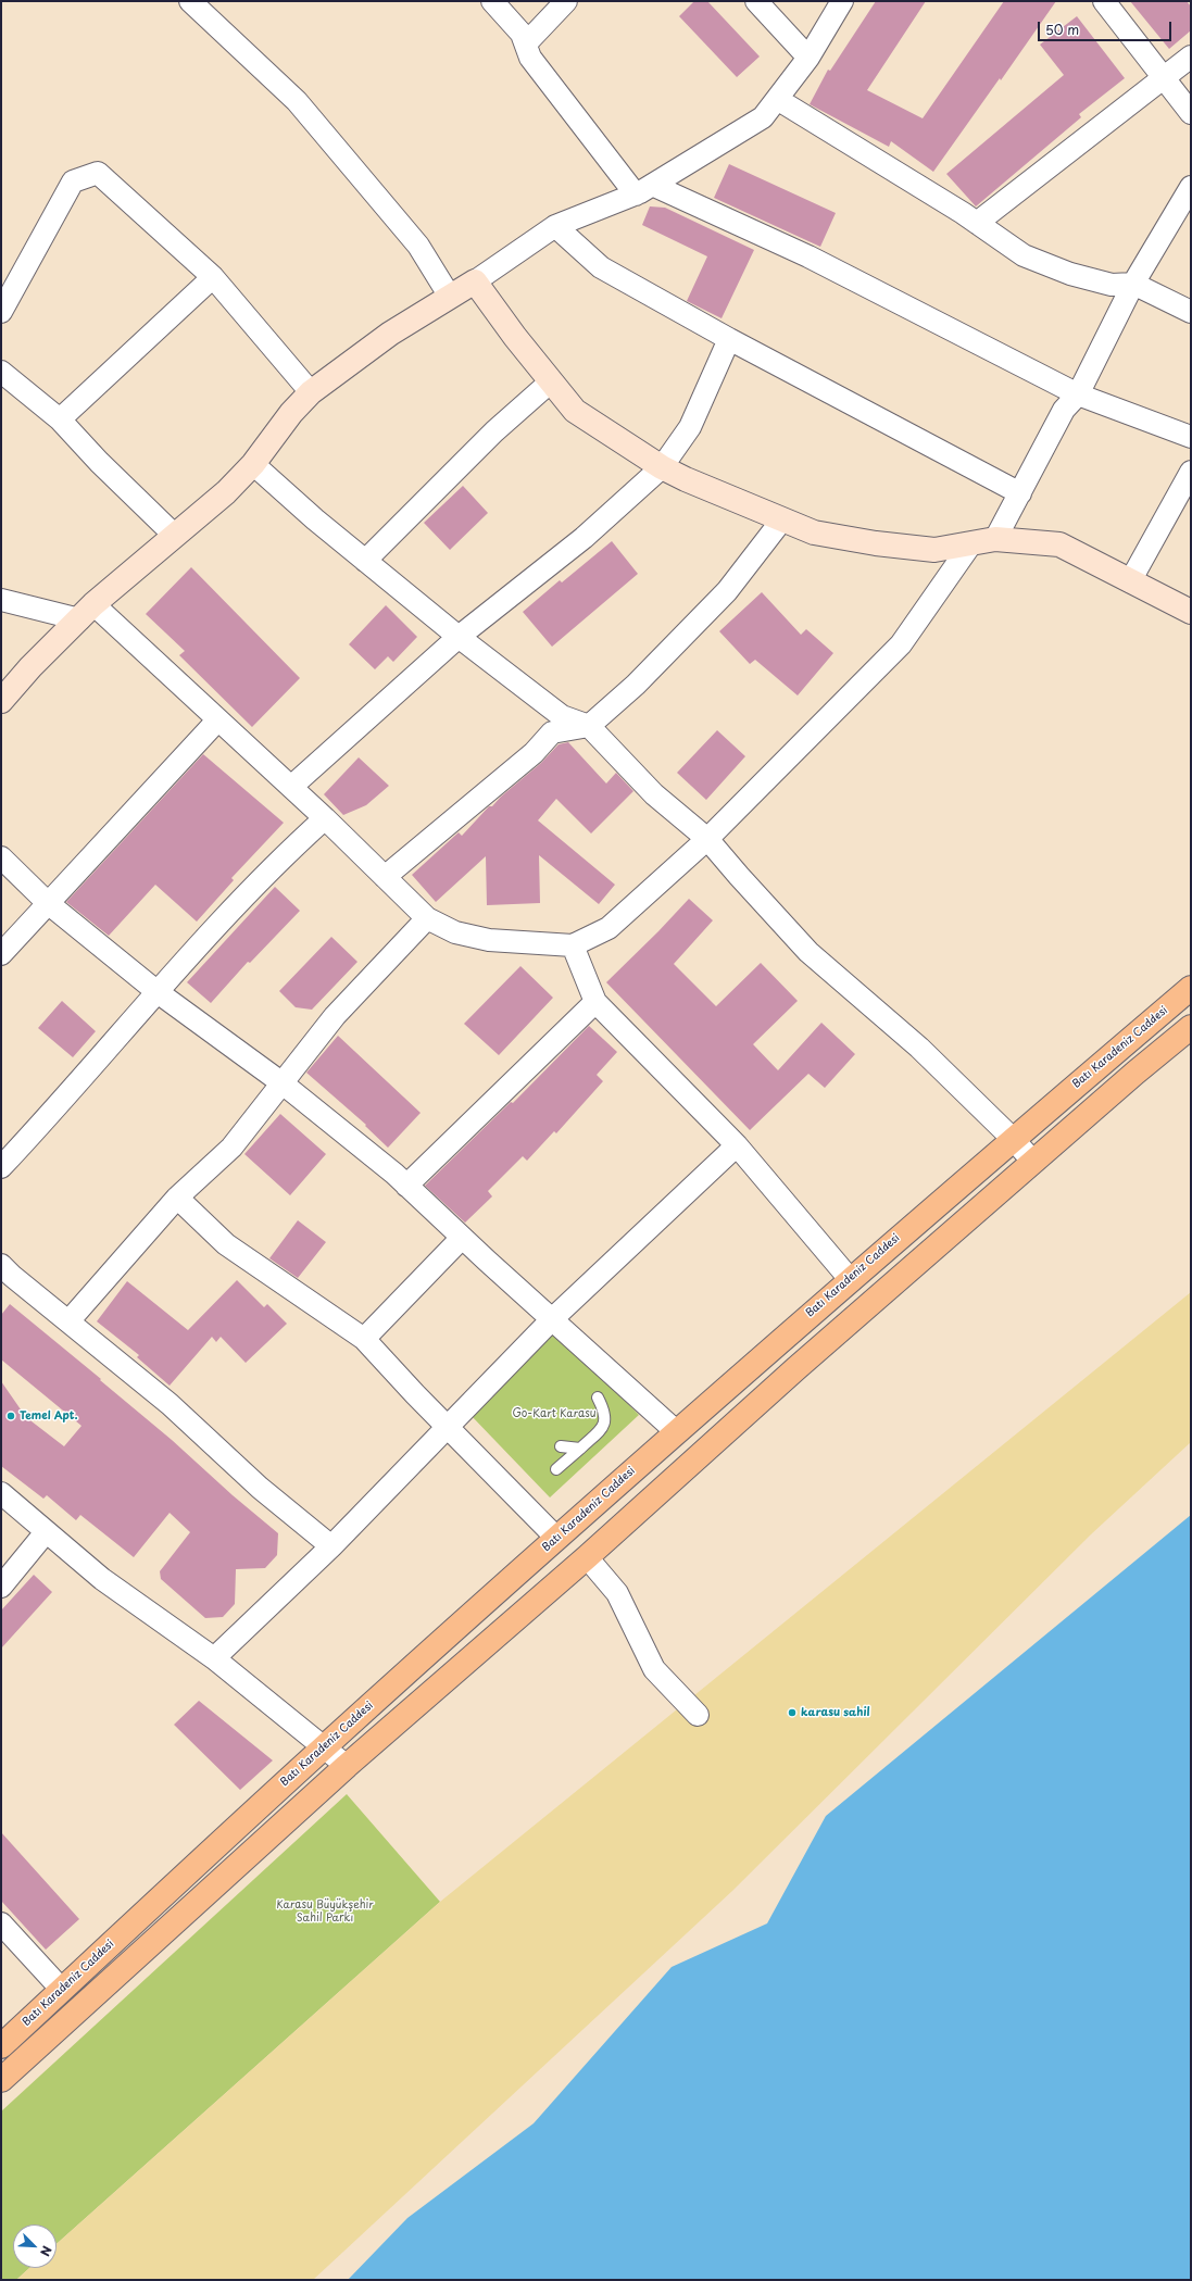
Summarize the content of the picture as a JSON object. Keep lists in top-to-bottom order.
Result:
{
  "streets": {
    "main road": ["Batı Karadeniz Caddesi"]
  },
  "parks": ["Go-Kart Karasu", "Karasu Büyükşehir Sahil Parkı"],
  "places": ["Temel Apt.", "karasu sahil"],
  "scale_bar": "50 m",
  "north": "bottom right"
}
